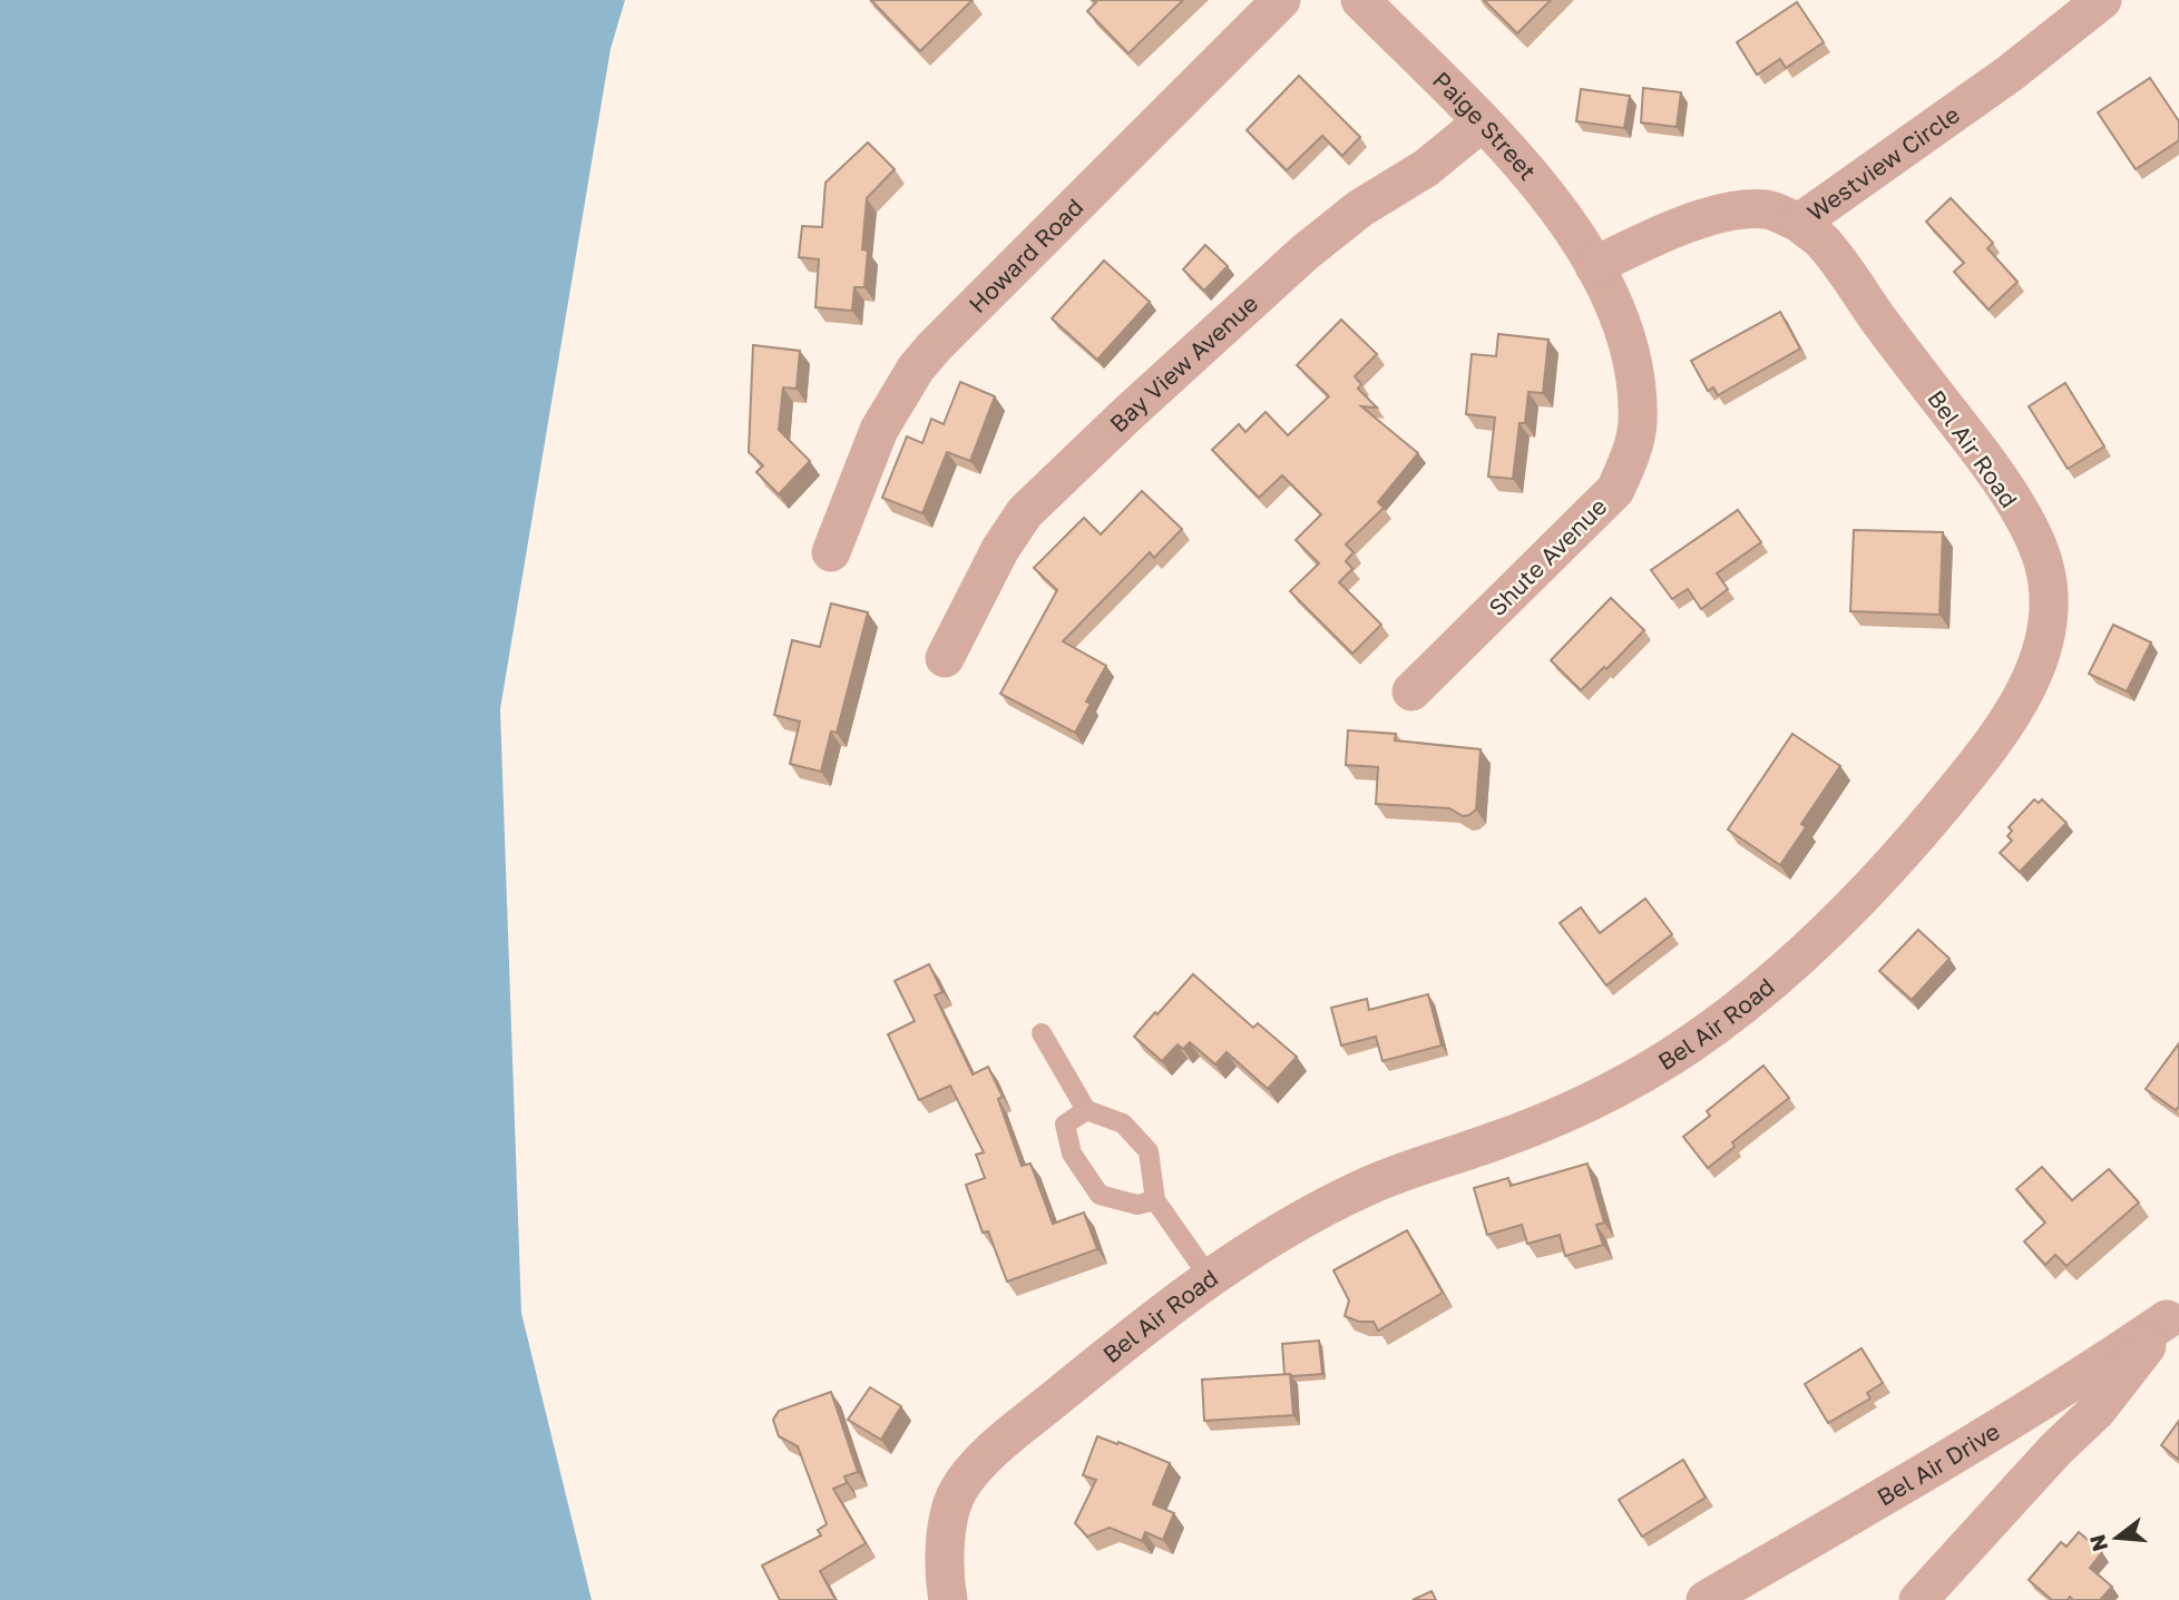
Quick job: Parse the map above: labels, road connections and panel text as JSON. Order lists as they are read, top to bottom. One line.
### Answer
{"streets":{"street":["Paige Street","Westview Circle","Howard Road","Bay View Avenue","Bel Air Road","Shute Avenue","Bel Air Drive"]},"crossings":[["Paige Street","Westview Circle"],["Paige Street","Bay View Avenue"],["Paige Street","Shute Avenue"],["Westview Circle","Bel Air Road"],["Westview Circle","Shute Avenue"]],"north":"left"}
